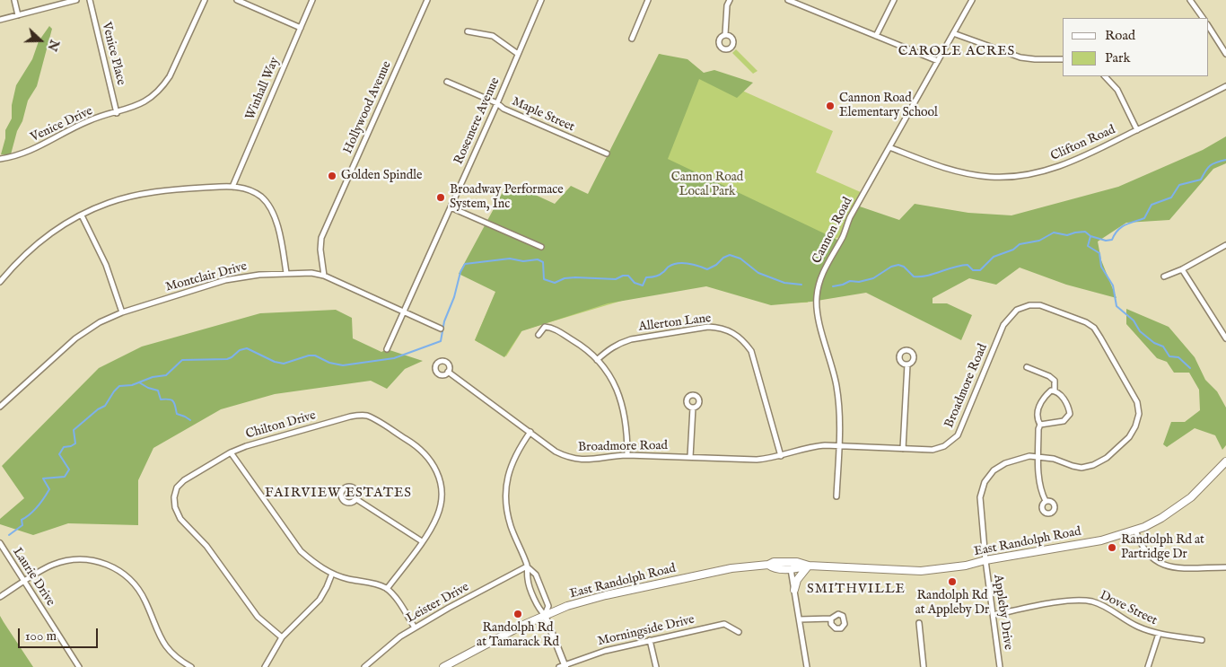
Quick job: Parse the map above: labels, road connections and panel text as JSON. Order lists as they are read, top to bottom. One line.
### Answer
{"streets":{"main road":["East Randolph Road"],"street":["Venice Place","Winhall Way","Hollywood Avenue","Maple Street","Rosemere Avenue","Venice Drive","Clifton Road","Cannon Road","Montclair Drive","Allerton Lane","Broadmore Road","Chilton Drive","Laurie Drive","Leister Drive","Dove Street","Appleby Drive","Morningside Drive"]},"crossings":[["Venice Place","Venice Drive"],["Hollywood Avenue","Montclair Drive"],["Maple Street","Rosemere Avenue"],["Rosemere Avenue","Montclair Drive"],["Clifton Road","Cannon Road"],["Cannon Road","Broadmore Road"],["Allerton Lane","Broadmore Road"],["Broadmore Road","East Randolph Road"],["Broadmore Road","Appleby Drive"],["East Randolph Road","Appleby Drive"],["Dove Street","Appleby Drive"]],"districts":["CAROLE ACRES","FAIRVIEW ESTATES","SMITHVILLE"],"parks":["Cannon Road Local Park"],"places":["Cannon Road Elementary School","Golden Spindle","Broadway Performace System, Inc","Randolph Rd at Partridge Dr","Randolph Rd at Appleby Dr","Randolph Rd at Tamarack Rd"],"legend":["Road","Park"],"scale_bar":"100 m","north":"right"}
